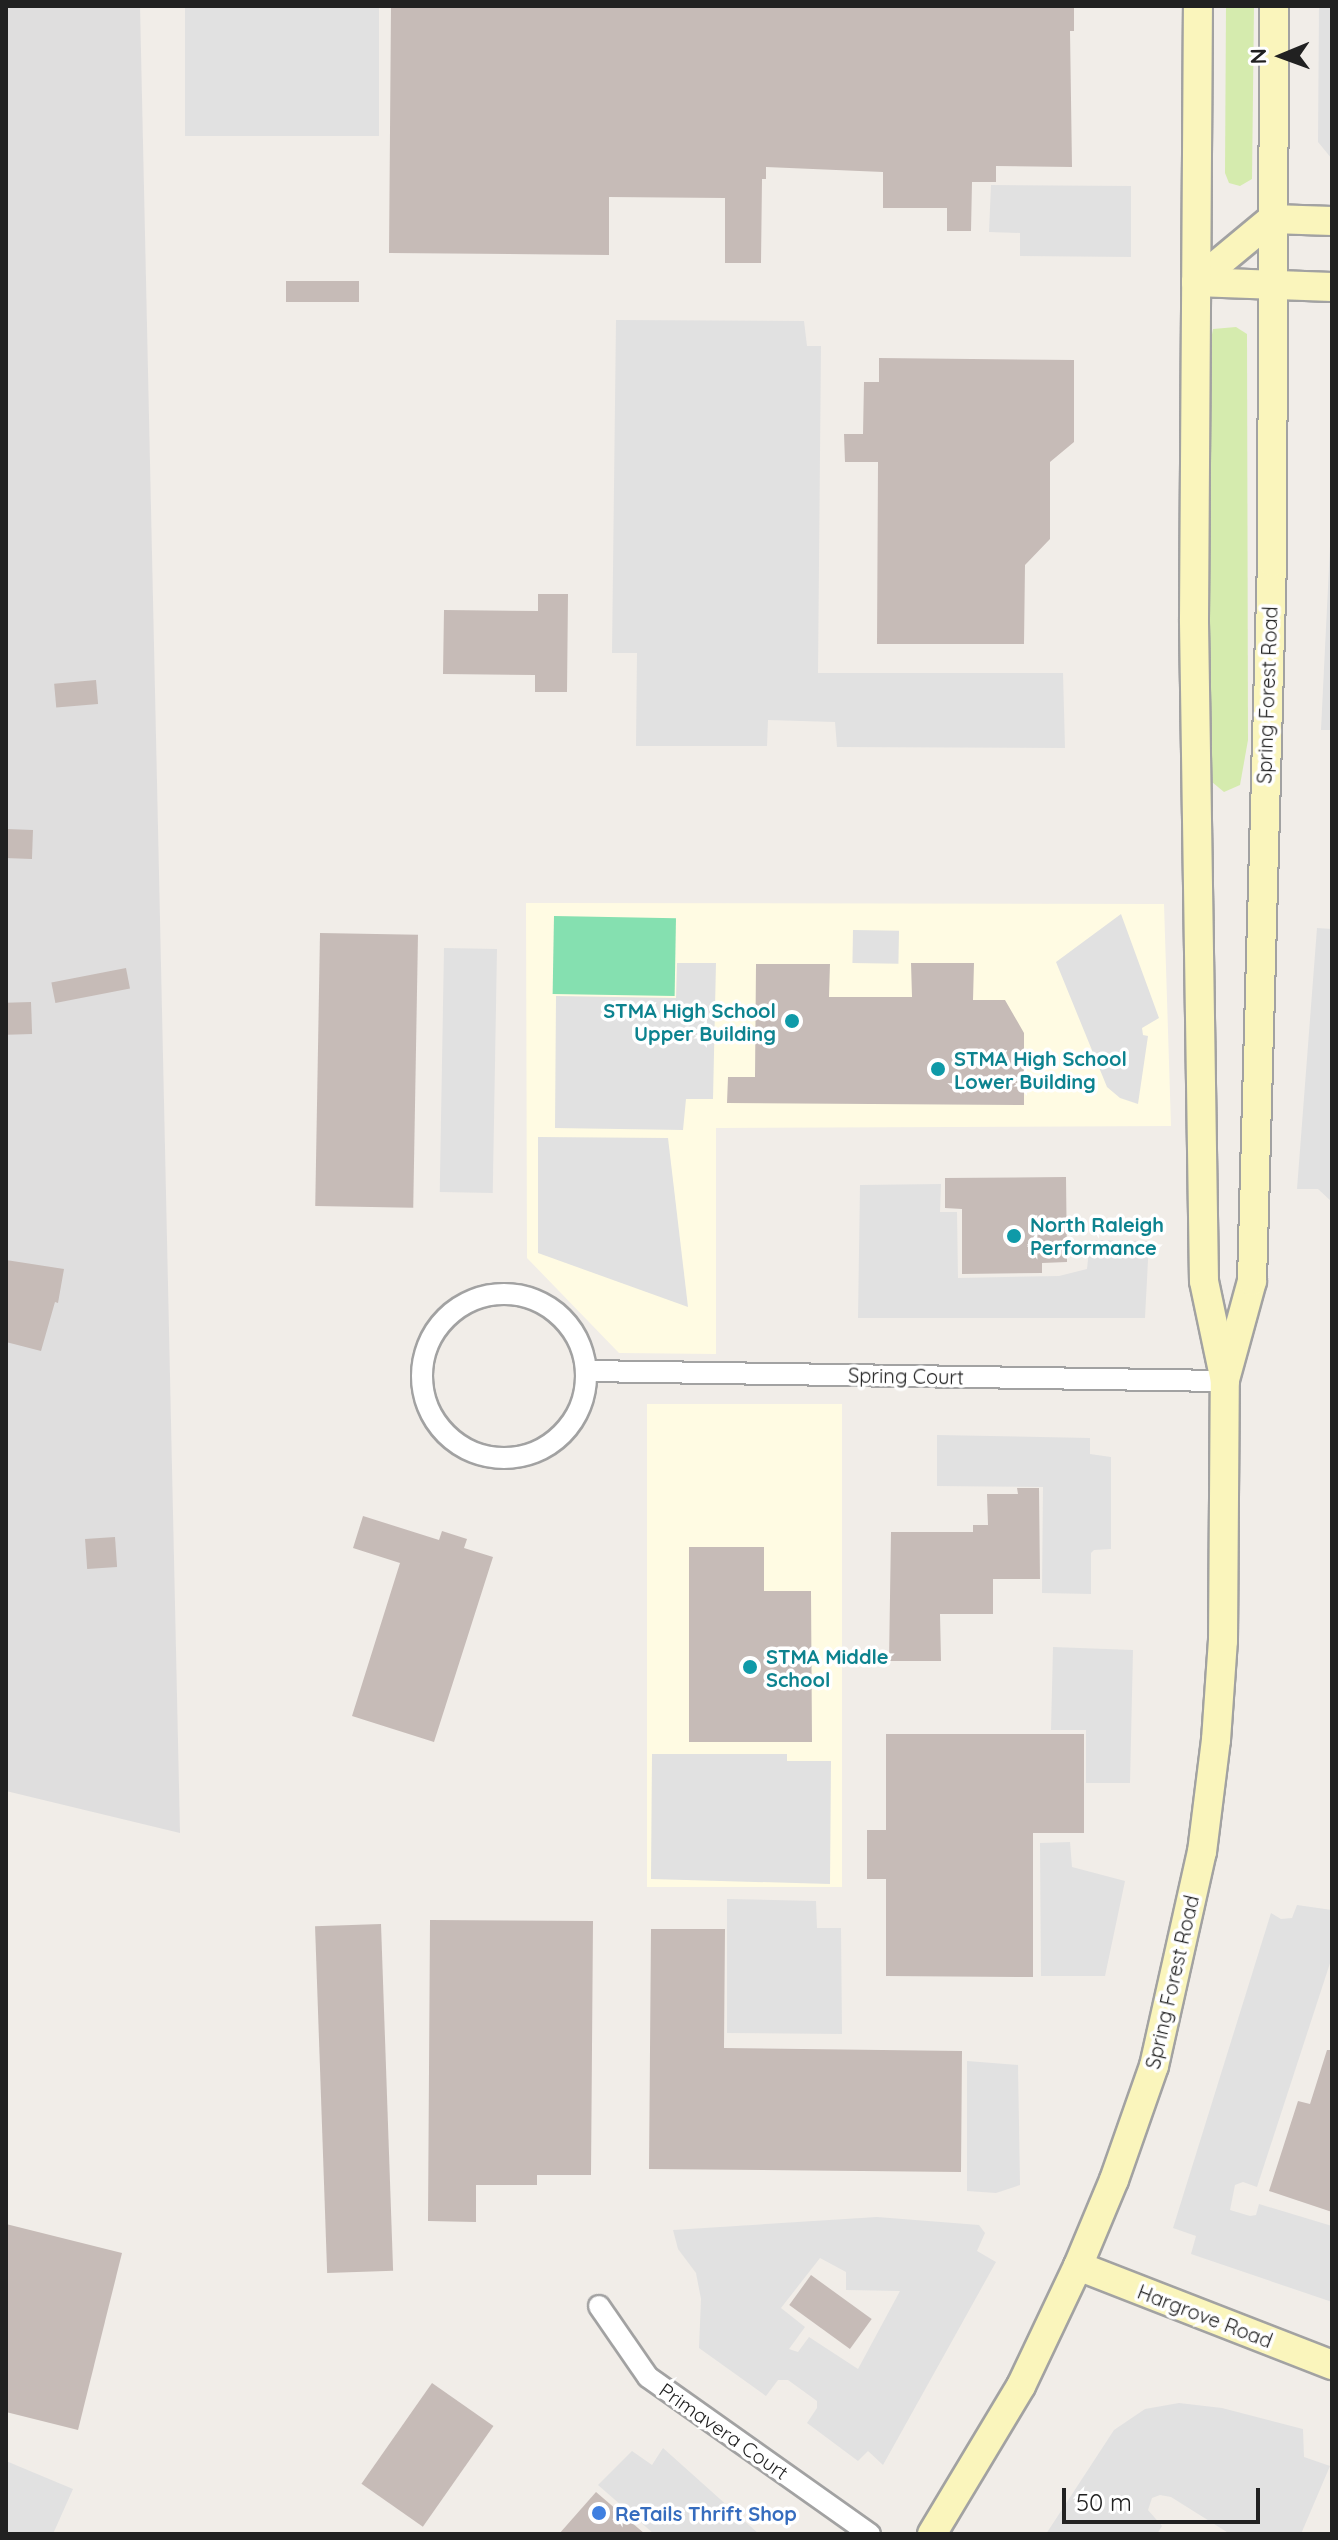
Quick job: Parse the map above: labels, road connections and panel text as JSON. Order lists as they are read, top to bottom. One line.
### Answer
{"streets":{"main road":["Spring Forest Road","Hargrove Road"],"street":["Spring Court","Primavera Court"]},"crossings":[["Spring Forest Road","Spring Court"],["Spring Forest Road","Hargrove Road"]],"places":["STMA High School Upper Building","STMA High School Lower Building","North Raleigh Performance","STMA Middle School","ReTails Thrift Shop"],"scale_bar":"50 m","north":"left"}
